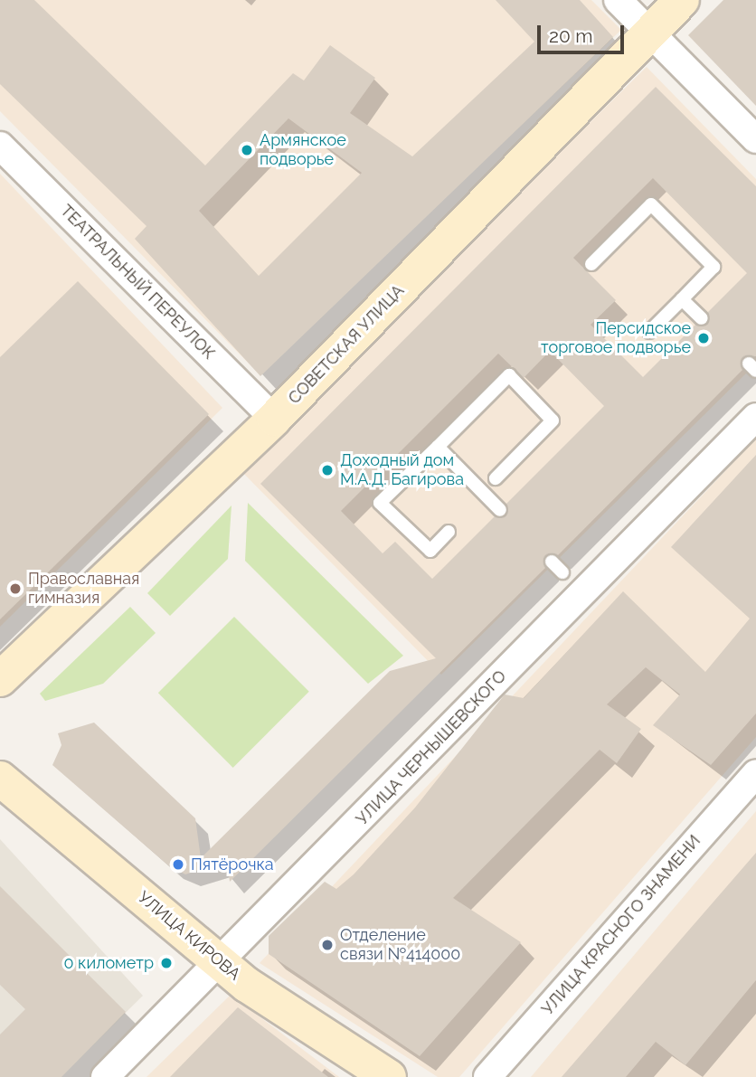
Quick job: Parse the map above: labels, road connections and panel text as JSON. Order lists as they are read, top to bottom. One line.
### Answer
{"streets":{"street":["ТЕАТРАЛЬНЫЙ ПЕРЕУЛОК","СОВЕТСКАЯ УЛИЦА","УЛИЦА ЧЕРНЫШЕВСКОГО","УЛИЦА КРАСНОГО ЗНАМЕНИ","УЛИЦА КИРОВА"]},"crossings":[["ТЕАТРАЛЬНЫЙ ПЕРЕУЛОК","СОВЕТСКАЯ УЛИЦА"],["УЛИЦА ЧЕРНЫШЕВСКОГО","УЛИЦА КИРОВА"]],"places":["Армянское подворье","Персидское торговое подворье","Доходный дом М.А.Д. Багирова","Православная гимназия","Пятёрочка","Отделение связи №414000","0 километр"],"scale_bar":"20 m"}
